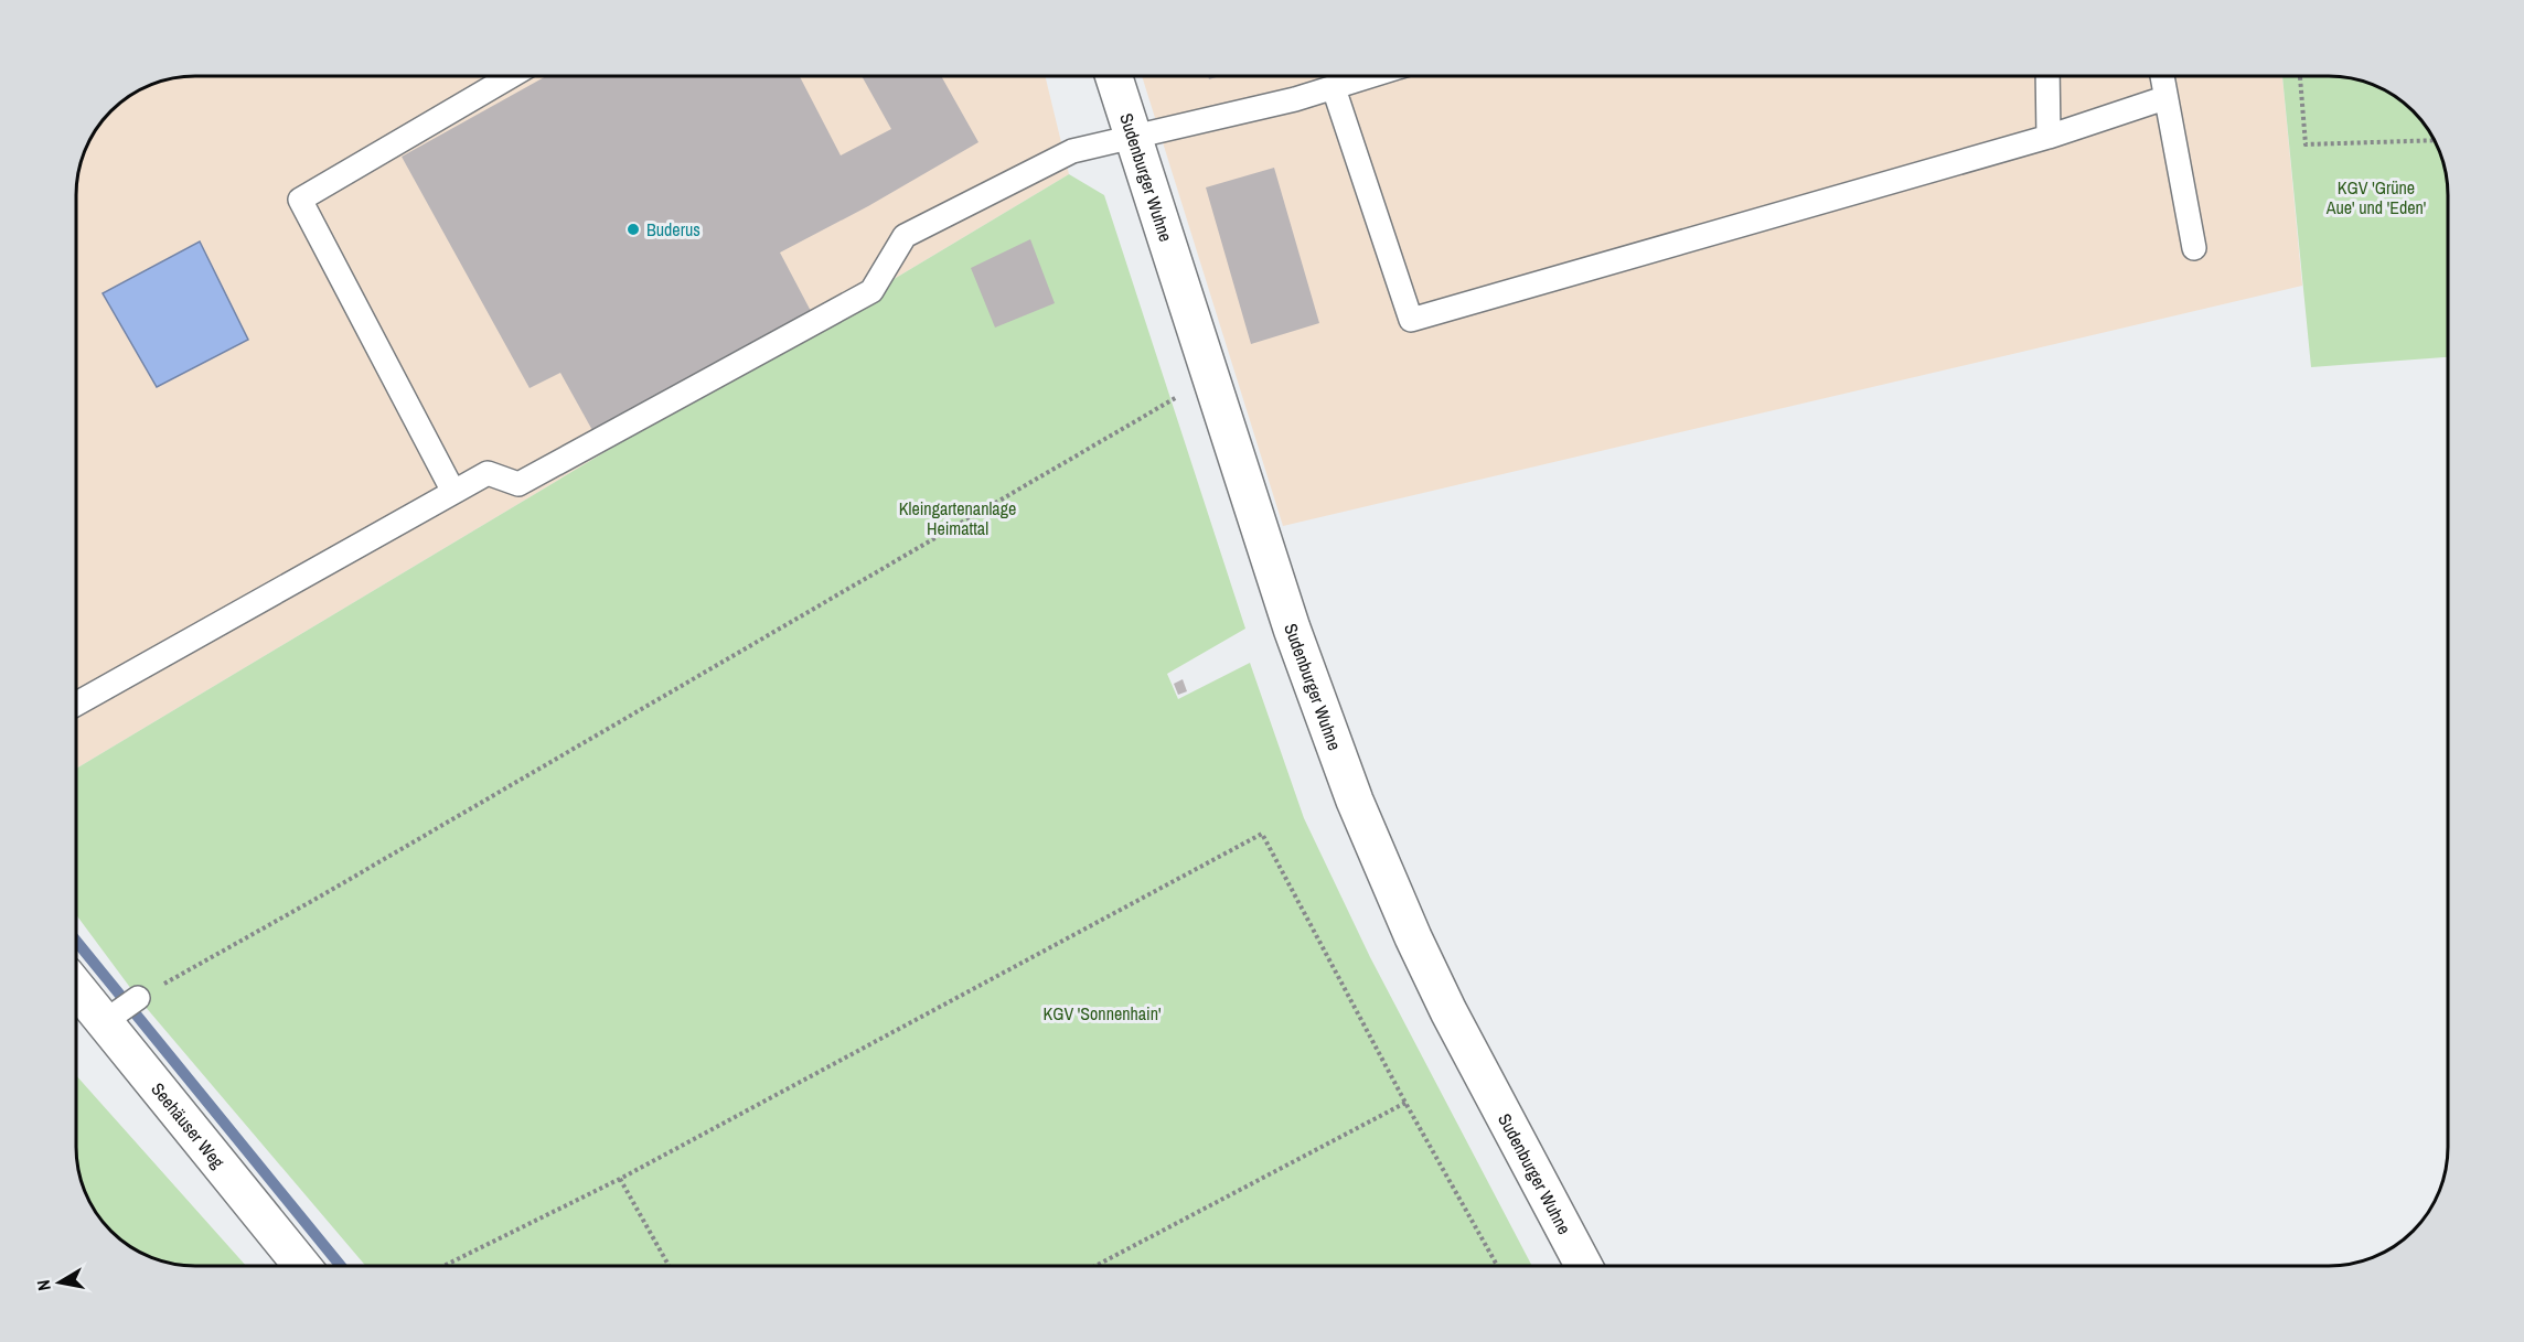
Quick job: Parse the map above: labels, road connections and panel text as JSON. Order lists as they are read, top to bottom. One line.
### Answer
{"streets":{"main road":["Sudenburger Wuhne","Seehäuser Weg"]},"parks":["KGV 'Grüne Aue' und 'Eden'","Kleingartenanlage Heimattal","KGV 'Sonnenhain'"],"places":["Buderus"],"north":"left"}
